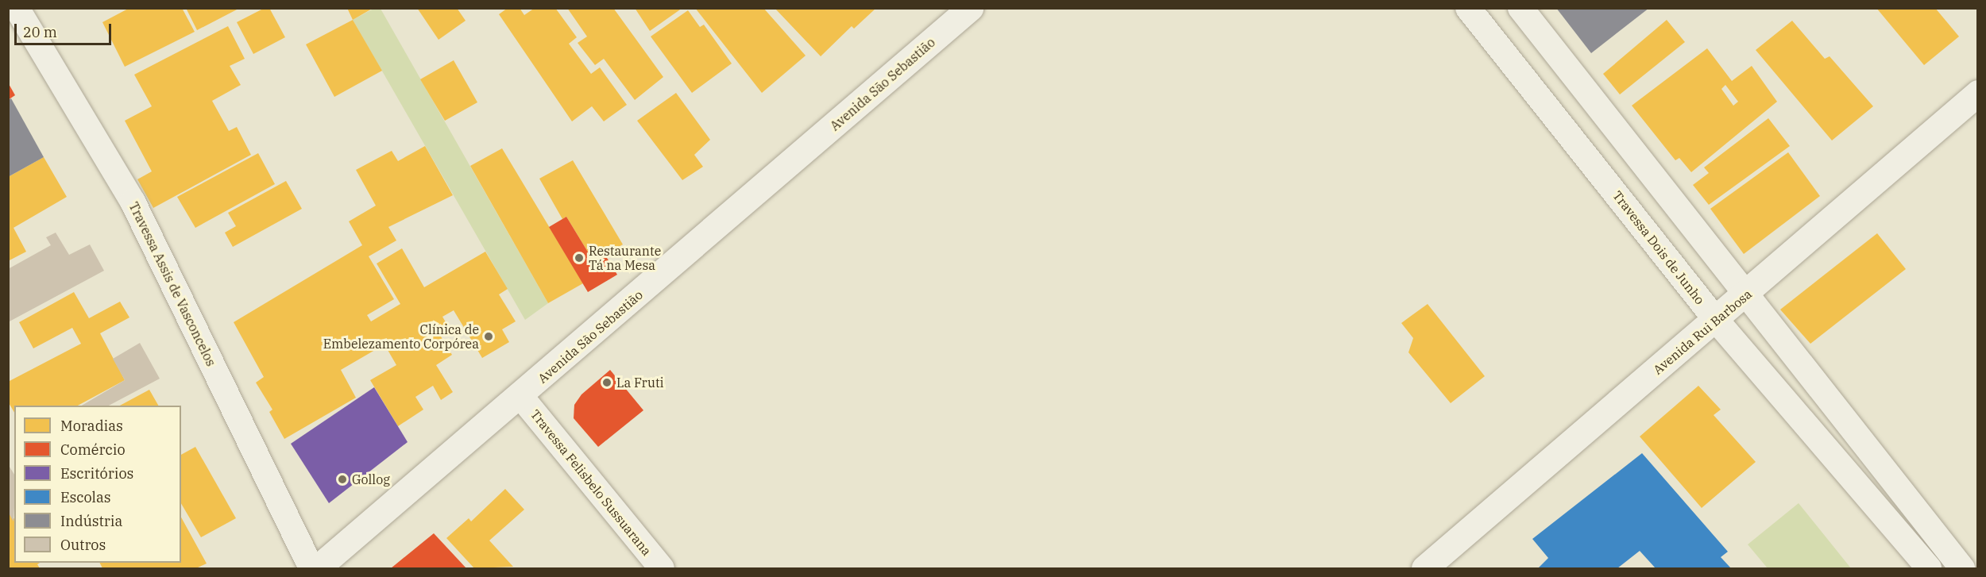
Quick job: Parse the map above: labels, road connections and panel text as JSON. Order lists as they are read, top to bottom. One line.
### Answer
{"streets":{"main road":["Avenida São Sebastião","Avenida Rui Barbosa"],"street":["Travessa Dois de Junho","Travessa Assis de Vasconcelos","Travessa Felisbelo Sussuarana"]},"crossings":[["Avenida São Sebastião","Travessa Felisbelo Sussuarana"],["Travessa Dois de Junho","Avenida Rui Barbosa"]],"places":["Restaurante Tá na Mesa","Clínica de Embelezamento Corpórea","La Fruti","Gollog"],"legend":["Moradias","Comércio","Escritórios","Escolas","Indústria","Outros"],"scale_bar":"20 m"}
